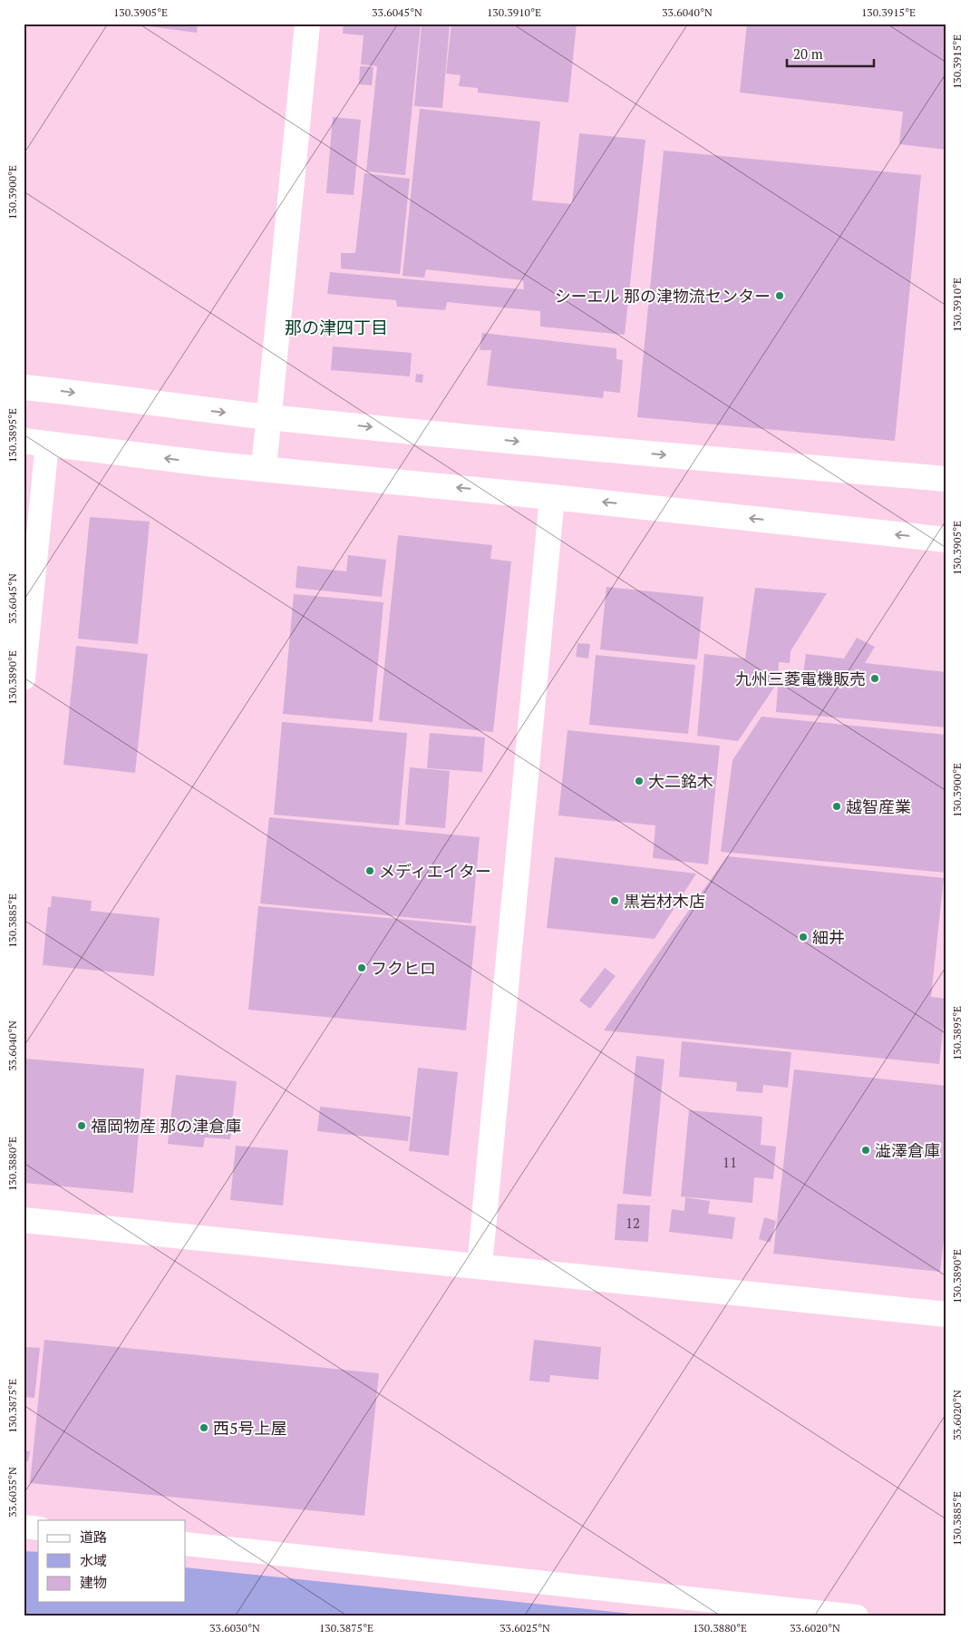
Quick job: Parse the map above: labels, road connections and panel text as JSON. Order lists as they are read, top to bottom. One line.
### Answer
{"districts":["那の津四丁目"],"places":["シーエル 那の津物流センター","九州三菱電機販売","大二銘木","越智産業","メディエイター","黒岩材木店","細井","フクヒロ","福岡物産 那の津倉庫","澁澤倉庫","西5号上屋"],"house_numbers":["11","12"],"legend":["道路","水域","建物"],"scale_bar":"20 m","coordinates":["130.3905°E","33.6045°N","130.3910°E","33.6040°N","130.3915°E","130.3900°E","130.3895°E","130.3890°E","130.3885°E","130.3880°E","130.3875°E","33.6020°N","33.6035°N","33.6030°N","33.6025°N"]}
